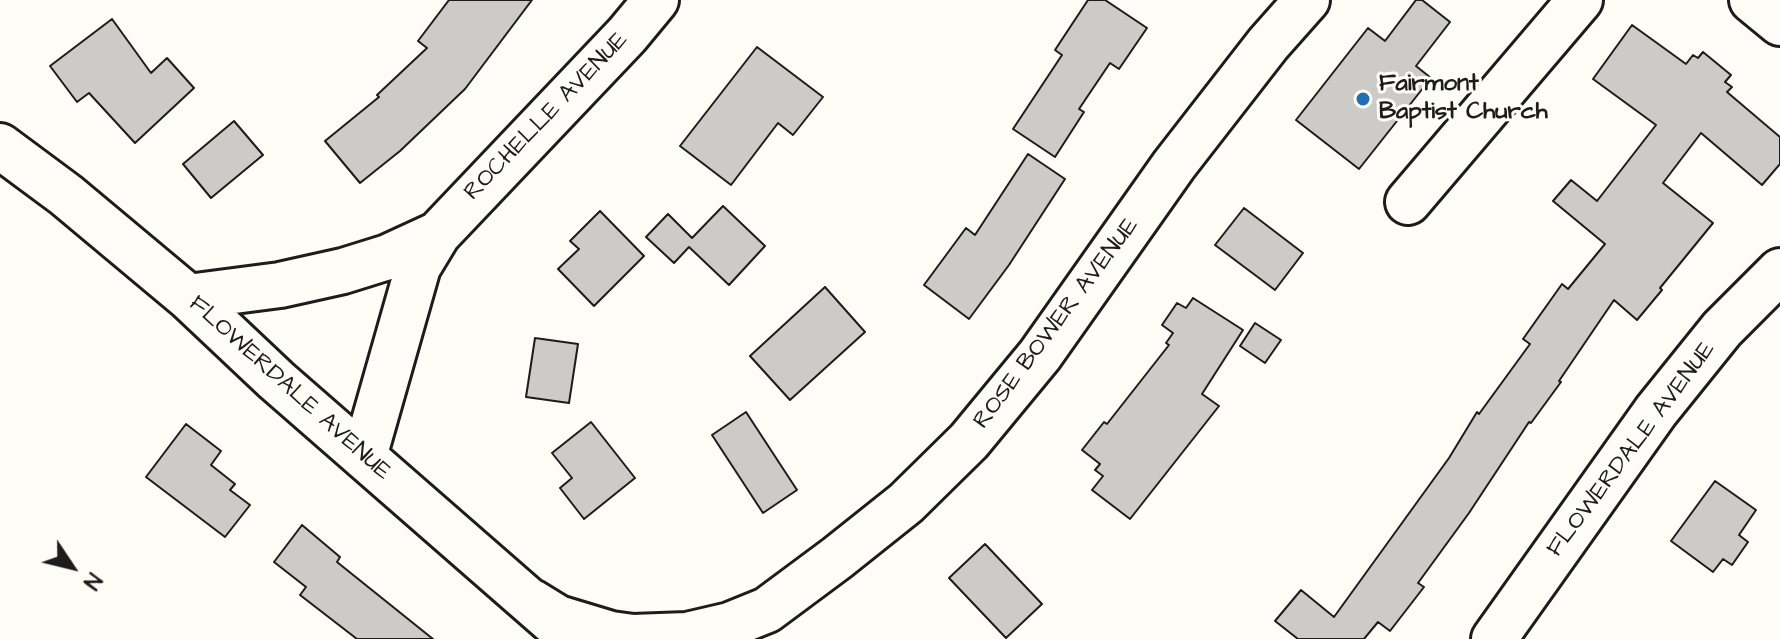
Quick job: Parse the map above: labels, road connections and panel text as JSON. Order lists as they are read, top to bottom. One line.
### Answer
{"streets":{"street":["ROCHELLE AVENUE","ROSE BOWER AVENUE","FLOWERDALE AVENUE"]},"crossings":[["ROCHELLE AVENUE","FLOWERDALE AVENUE"],["ROSE BOWER AVENUE","FLOWERDALE AVENUE"]],"places":["Fairmont Baptist Church"],"north":"bottom right"}
